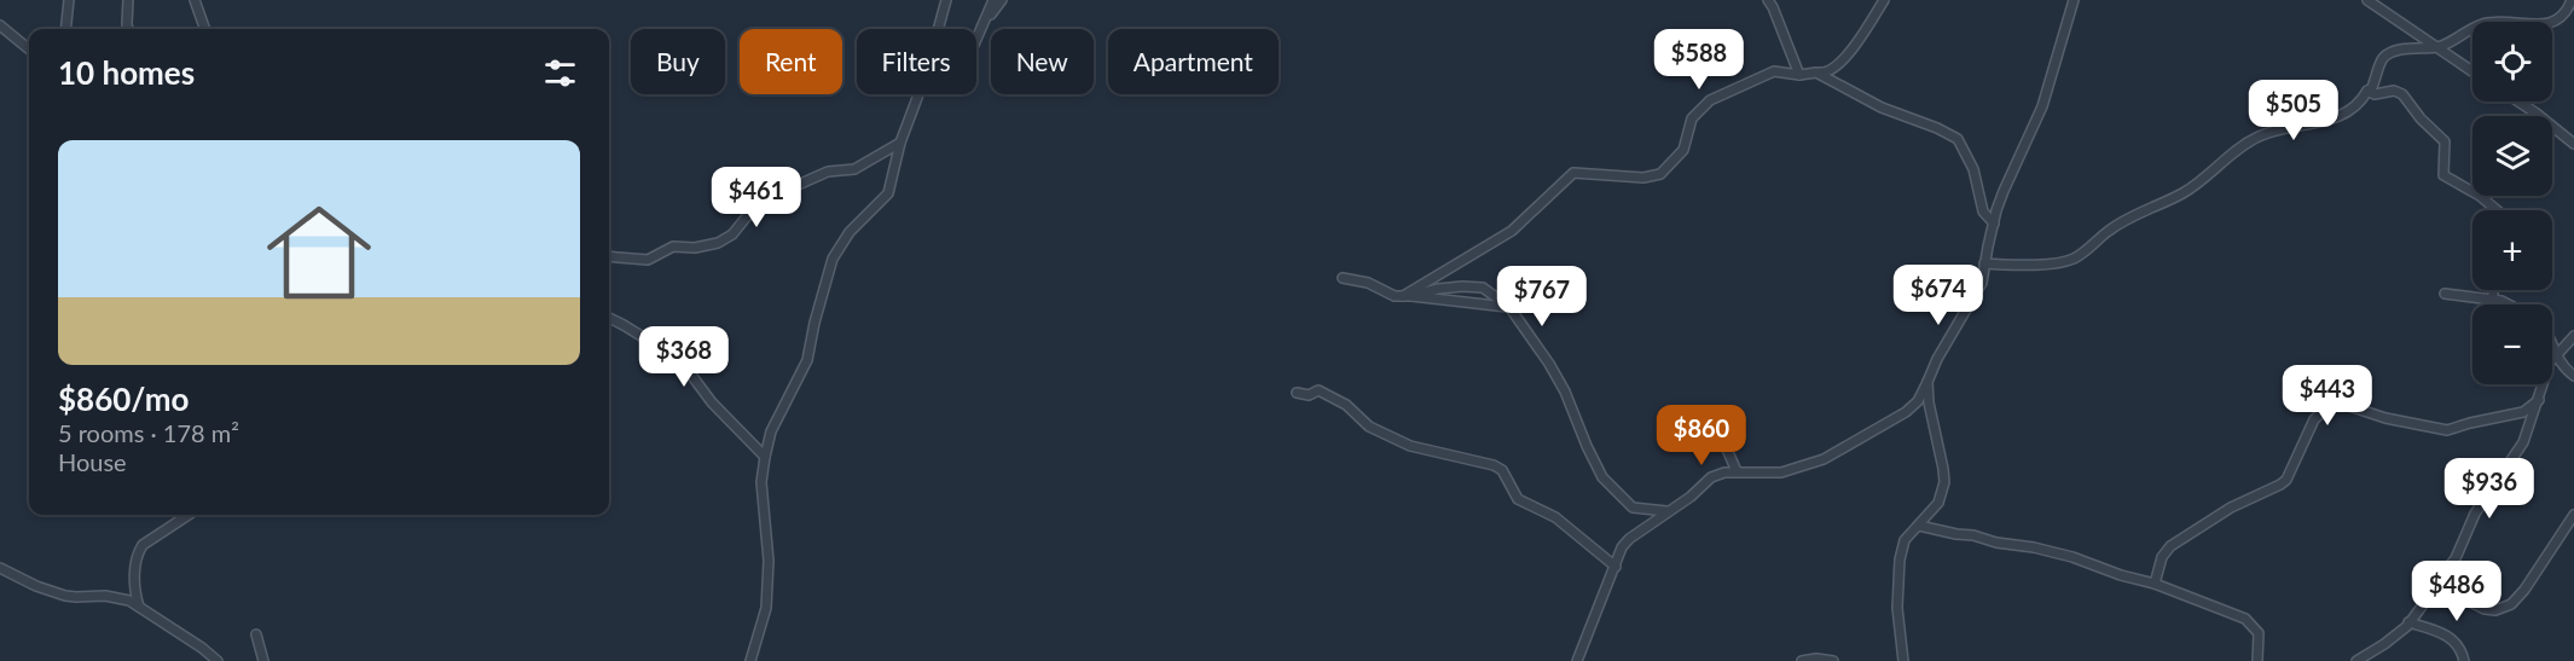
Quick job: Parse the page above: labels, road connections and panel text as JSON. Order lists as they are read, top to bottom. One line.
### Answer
{"page":{"map_buttons":["+","−"],"price":["$588","$505","$461","$674","$767","$368","$443","$860","$936","$486"],"chip":["Buy","Rent","Filters","New","Apartment"],"heading":"10 homes","list":[{"name":"$860/mo","note":"5 rooms · 178 m² · House"}]}}
